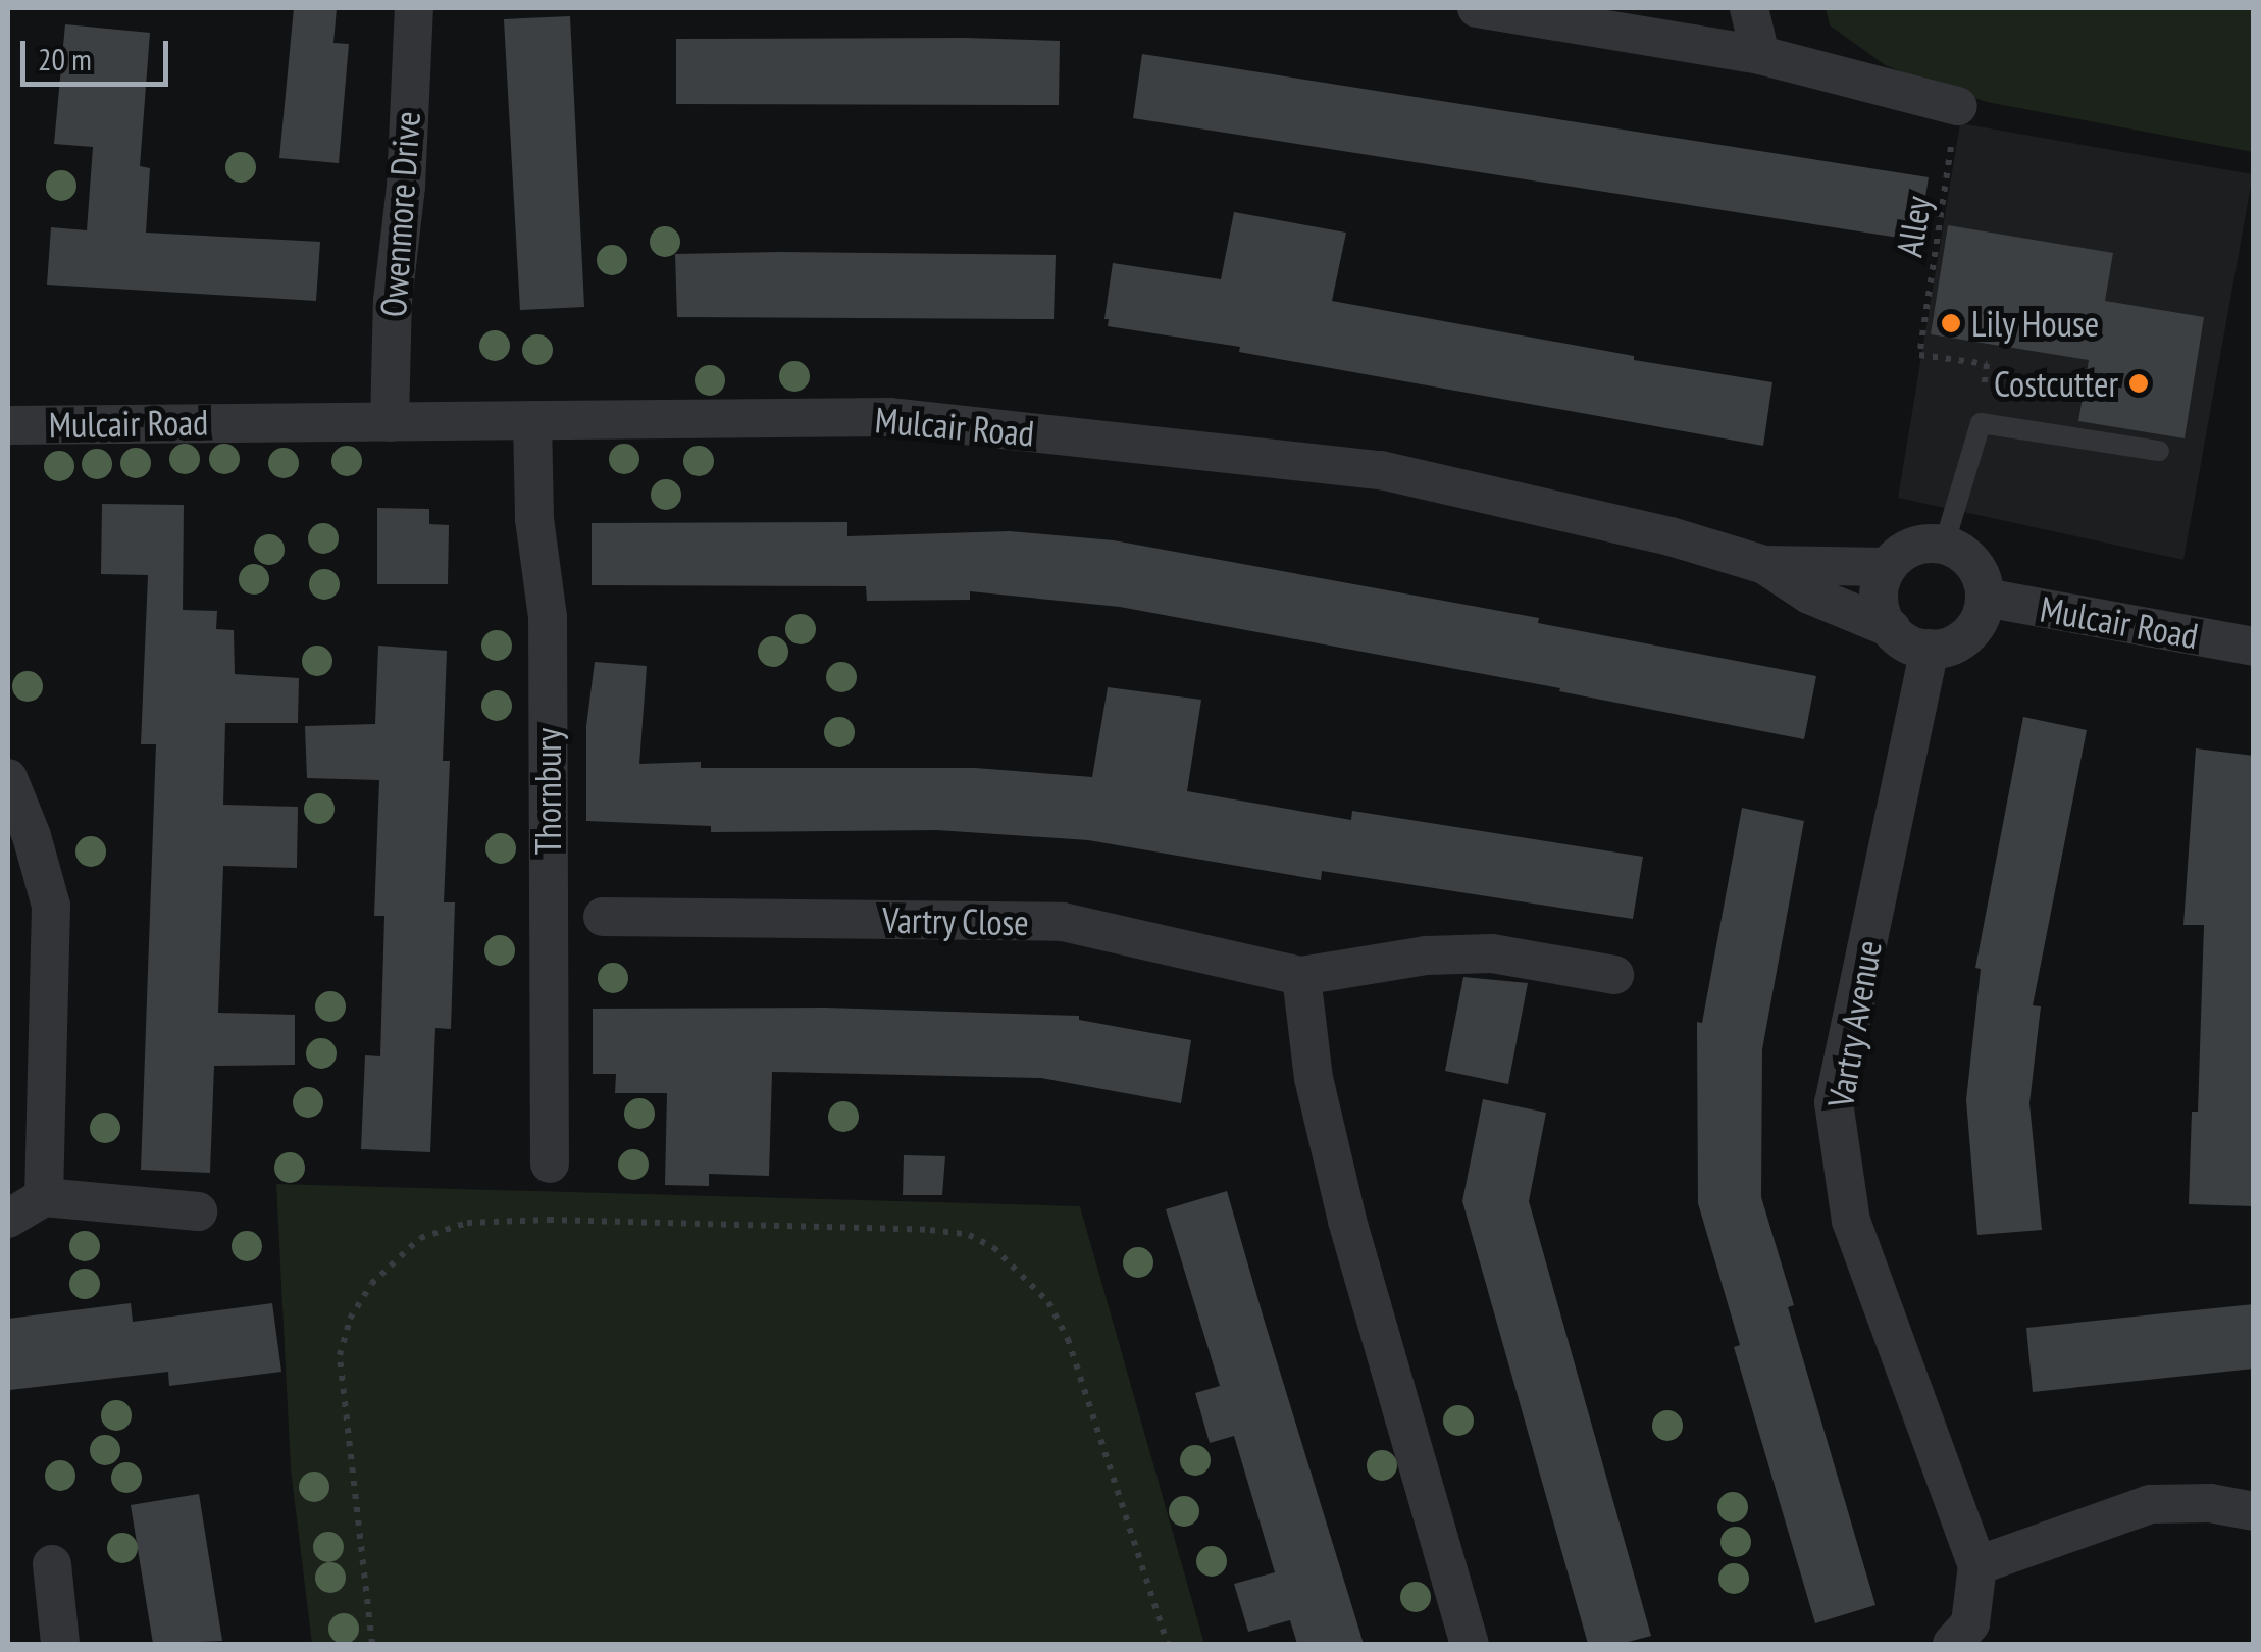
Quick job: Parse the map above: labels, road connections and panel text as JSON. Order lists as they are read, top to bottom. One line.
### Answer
{"streets":{"street":["Owenmore Drive","Mulcair Road","Thornbury","Vartry Close","Vartry Avenue"],"path":["Alley"]},"crossings":[["Owenmore Drive","Mulcair Road"],["Mulcair Road","Thornbury"],["Mulcair Road","Vartry Avenue"]],"places":["Lily House","Costcutter"],"scale_bar":"20 m"}
